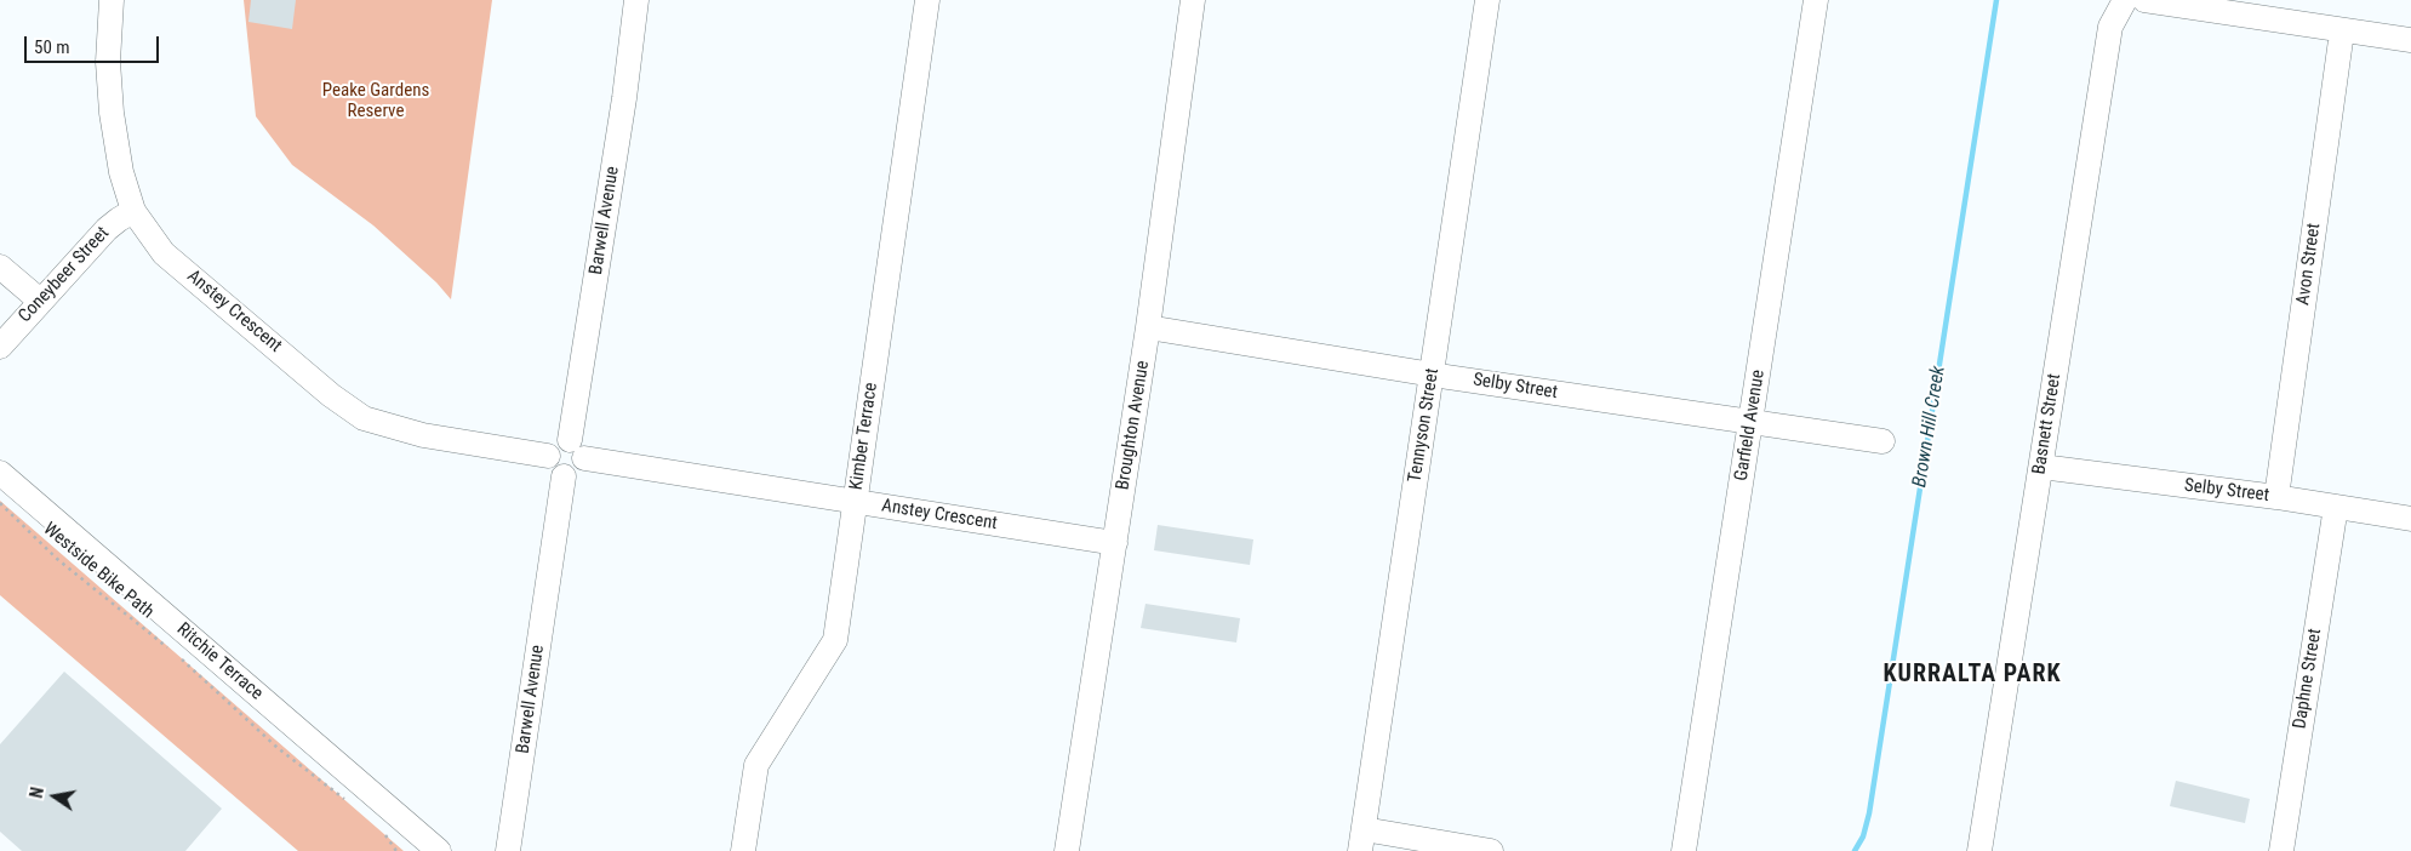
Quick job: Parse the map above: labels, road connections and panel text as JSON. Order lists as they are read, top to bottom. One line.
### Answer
{"streets":{"street":["Barwell Avenue","Avon Street","Coneybeer Street","Anstey Crescent","Selby Street","Basnett Street","Broughton Avenue","Tennyson Street","Garfield Avenue","Kimber Terrace","Ritchie Terrace","Daphne Street"],"path":["Westside Bike Path"]},"crossings":[["Barwell Avenue","Anstey Crescent"],["Avon Street","Selby Street"],["Coneybeer Street","Anstey Crescent"],["Anstey Crescent","Broughton Avenue"],["Anstey Crescent","Kimber Terrace"],["Selby Street","Basnett Street"],["Selby Street","Broughton Avenue"],["Selby Street","Tennyson Street"],["Selby Street","Garfield Avenue"],["Selby Street","Daphne Street"]],"districts":["KURRALTA PARK"],"water":["Brown Hill Creek"],"parks":["Peake Gardens Reserve"],"scale_bar":"50 m","north":"left"}
